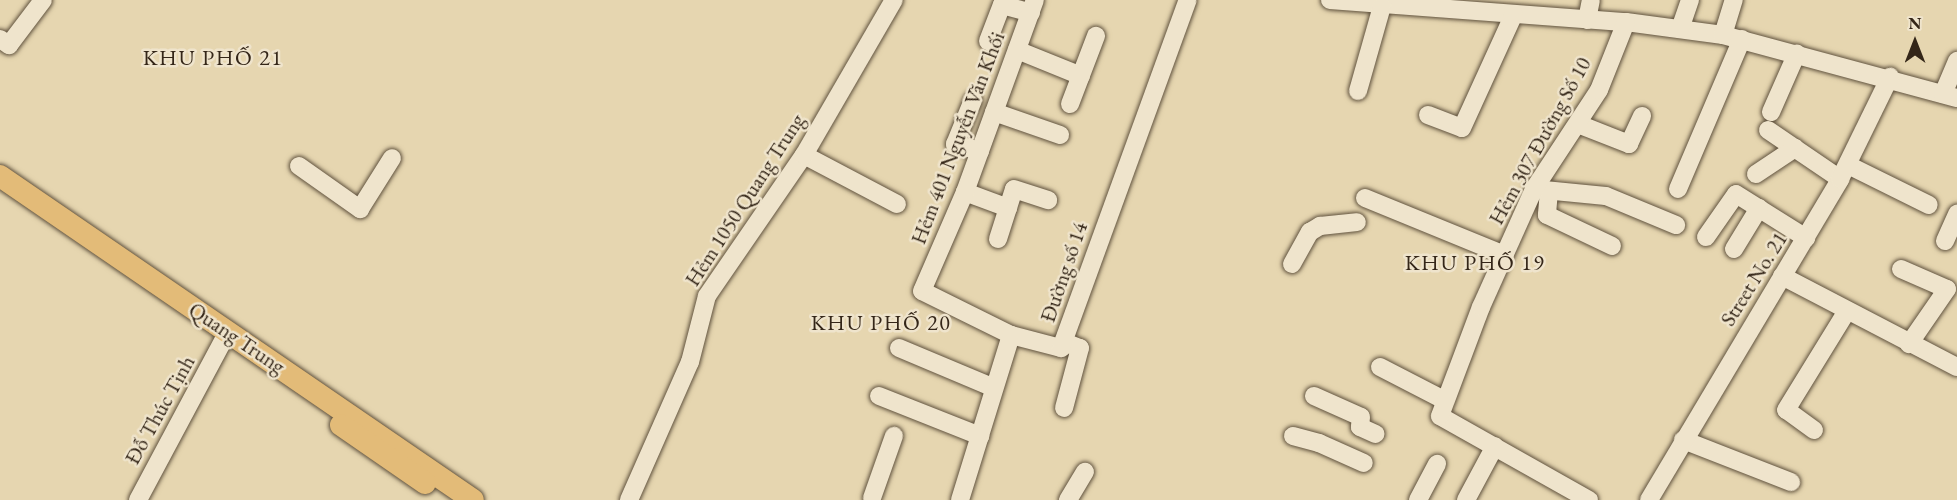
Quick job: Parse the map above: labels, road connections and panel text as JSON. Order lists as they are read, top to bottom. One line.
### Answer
{"streets":{"main road":["Quang Trung"],"street":["Hẻm 401 Nguyễn Văn Khối","Hẻm 307 Đường Số 10","Hẻm 1050 Quang Trung","Đường số 14","Street No. 21","Đỗ Thúc Tịnh"]},"crossings":[["Hẻm 401 Nguyễn Văn Khối","Đường số 14"],["Quang Trung","Đỗ Thúc Tịnh"]],"districts":["KHU PHỐ 21","KHU PHỐ 19","KHU PHỐ 20"],"north":"top"}
